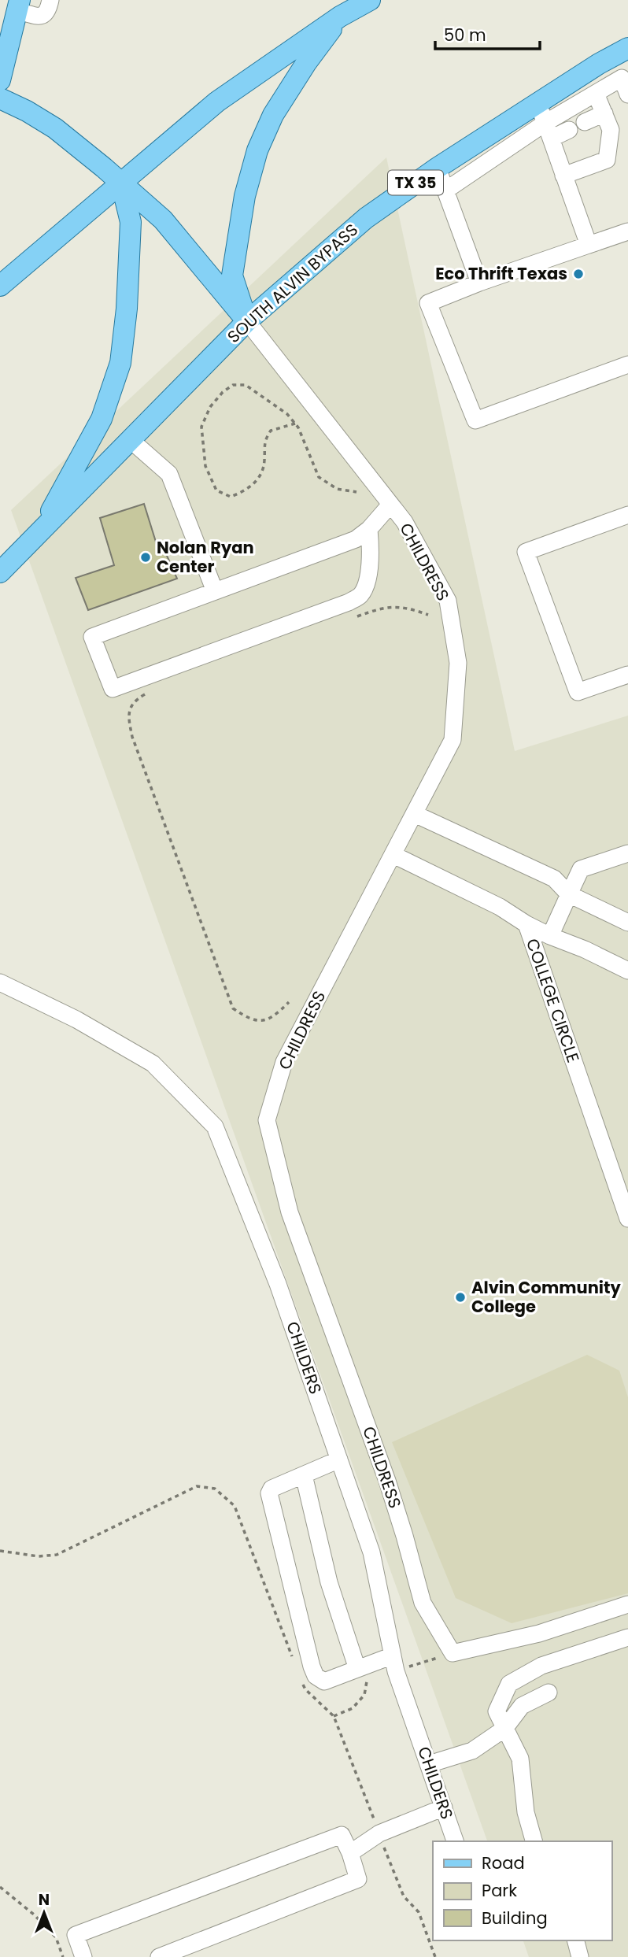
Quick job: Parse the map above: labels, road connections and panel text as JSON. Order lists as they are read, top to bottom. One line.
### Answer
{"streets":{"main road":["TX 35","SOUTH ALVIN BYPASS"],"street":["CHILDRESS","COLLEGE CIRCLE","CHILDERS"]},"crossings":[["SOUTH ALVIN BYPASS","CHILDRESS"],["CHILDRESS","COLLEGE CIRCLE"]],"places":["Eco Thrift Texas","Nolan Ryan Center","Alvin Community College"],"legend":["Road","Park","Building"],"scale_bar":"50 m","north":"top"}
